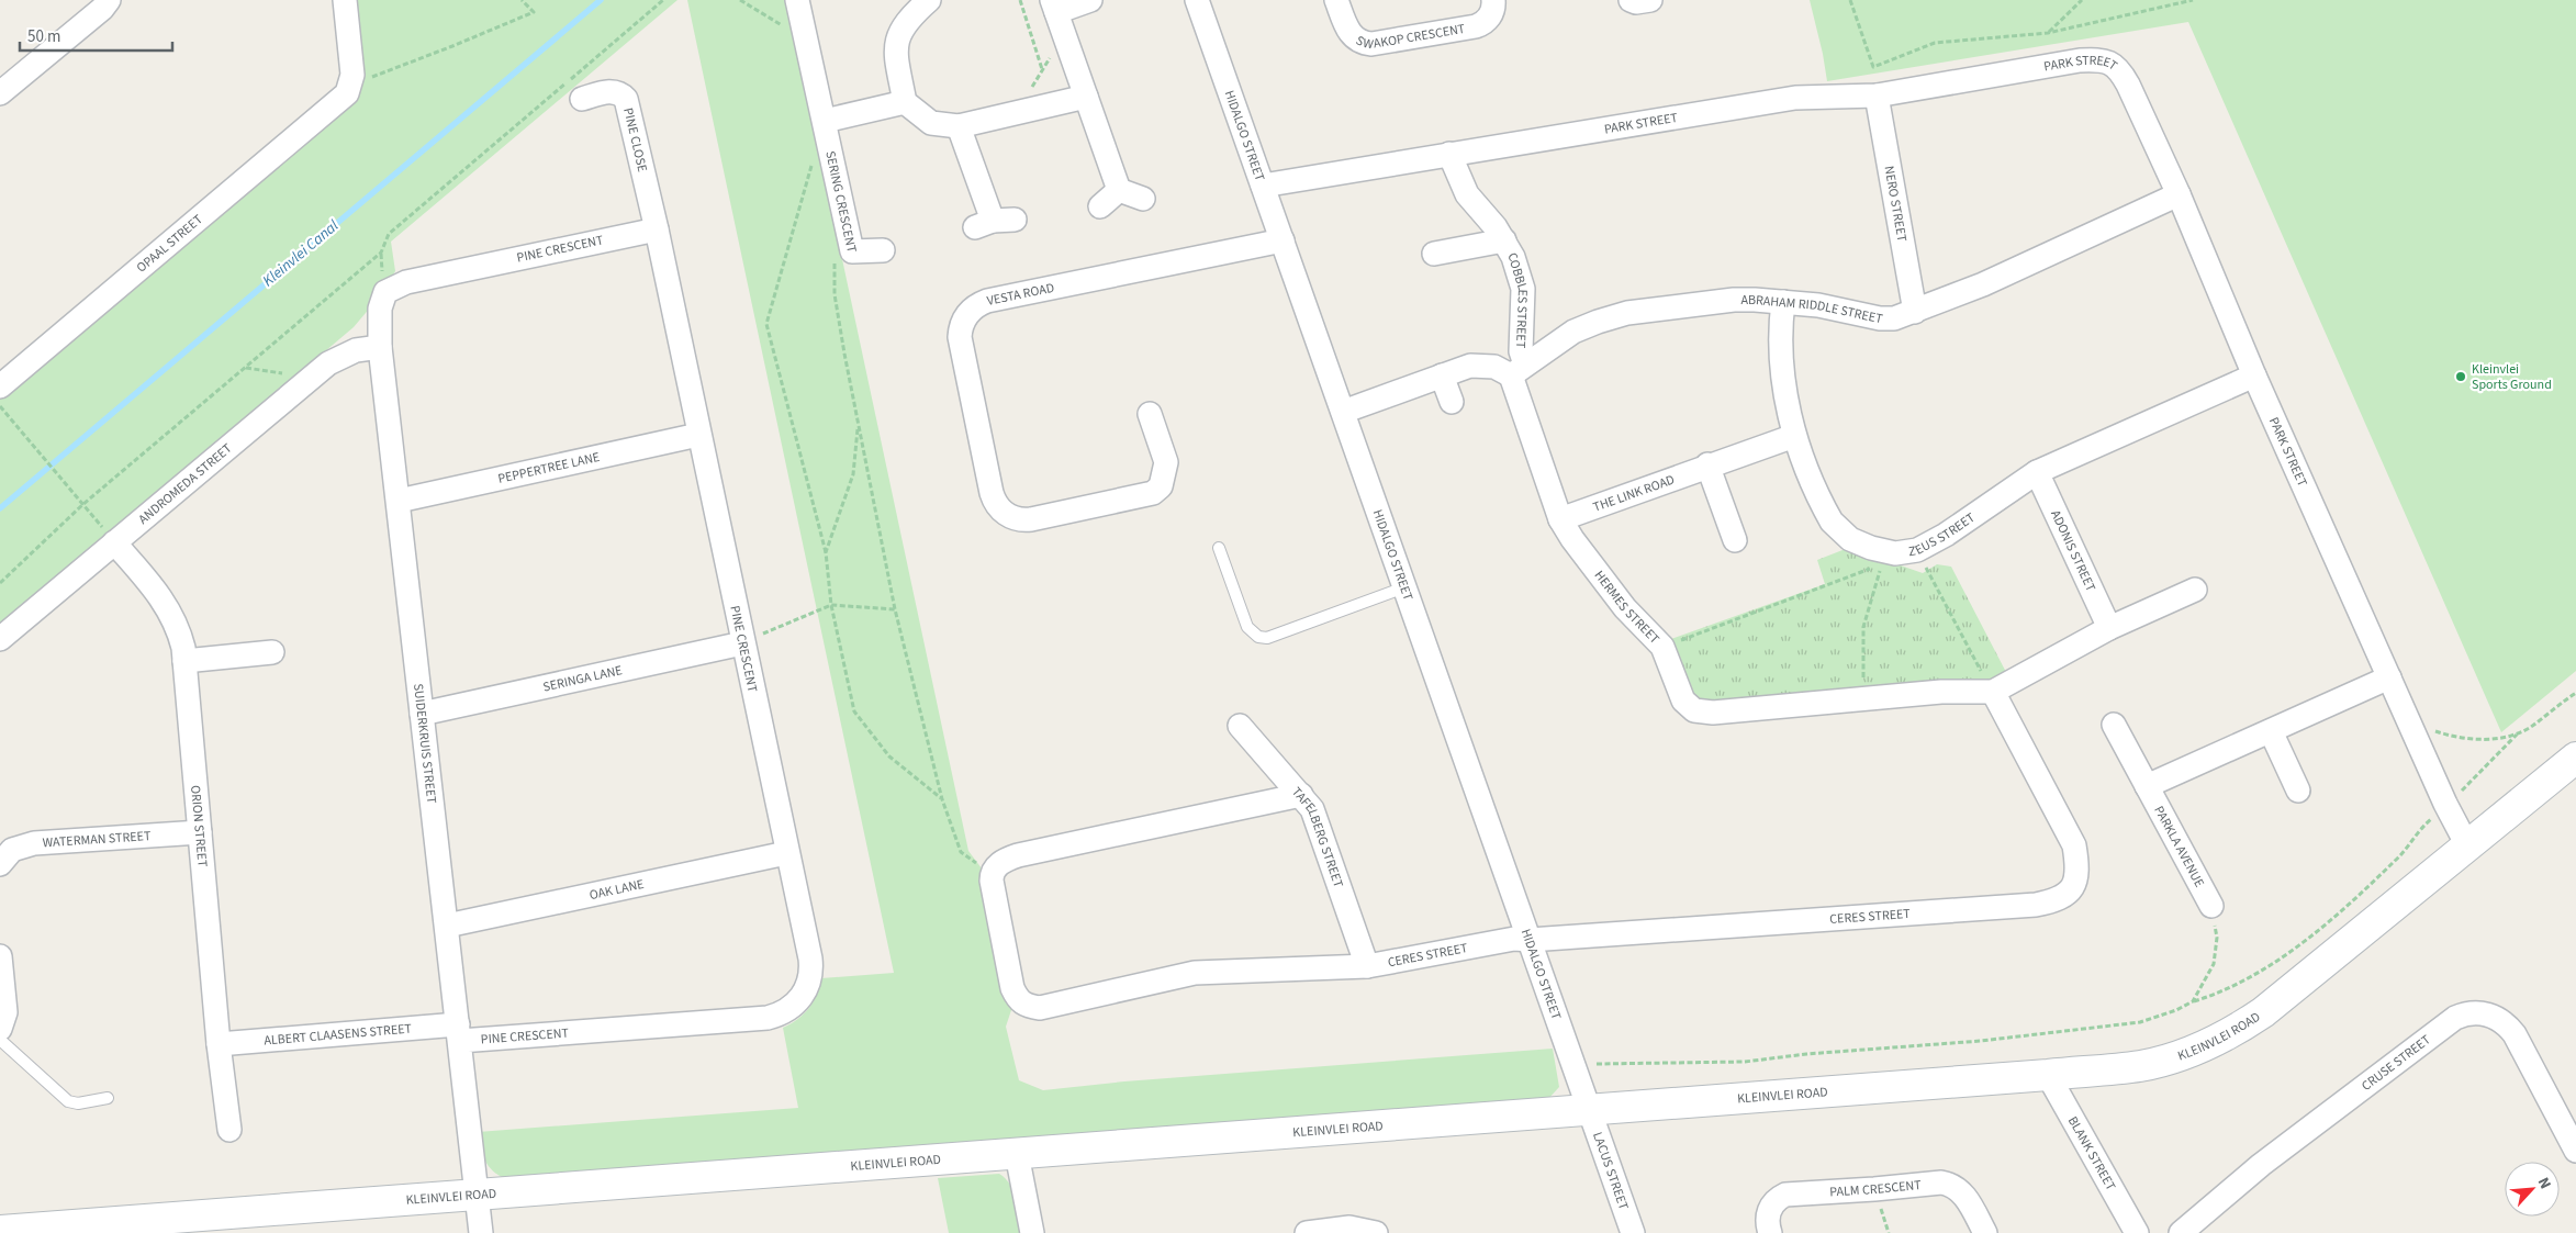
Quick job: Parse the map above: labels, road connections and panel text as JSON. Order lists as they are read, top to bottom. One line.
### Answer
{"streets":{"street":["SWAKOP CRESCENT","PARK STREET","HIDALGO STREET","PINE CLOSE","SERING CRESCENT","NERO STREET","OPAAL STREET","PINE CRESCENT","VESTA ROAD","COBBLES STREET","ABRAHAM RIDDLE STREET","PEPPERTREE LANE","ANDROMEDA STREET","THE LINK ROAD","ZEUS STREET","ADONIS STREET","HERMES STREET","SERINGA LANE","SUIDERKRUIS STREET","ORION STREET","TAFELBERG STREET","WATERMAN STREET","PARKLA AVENUE","OAK LANE","CERES STREET","ALBERT CLAASENS STREET","KLEINVLEI ROAD","CRUSE STREET","BLANK STREET","LACUS STREET","PALM CRESCENT"]},"crossings":[["PARK STREET","HIDALGO STREET"],["PARK STREET","NERO STREET"],["PARK STREET","COBBLES STREET"],["PARK STREET","ABRAHAM RIDDLE STREET"],["PARK STREET","ZEUS STREET"],["PARK STREET","KLEINVLEI ROAD"],["HIDALGO STREET","VESTA ROAD"],["HIDALGO STREET","CERES STREET"],["HIDALGO STREET","KLEINVLEI ROAD"],["HIDALGO STREET","LACUS STREET"],["PINE CLOSE","PINE CRESCENT"],["NERO STREET","ABRAHAM RIDDLE STREET"],["PINE CRESCENT","PEPPERTREE LANE"],["PINE CRESCENT","SERINGA LANE"],["PINE CRESCENT","SUIDERKRUIS STREET"],["PINE CRESCENT","OAK LANE"],["PINE CRESCENT","ALBERT CLAASENS STREET"],["COBBLES STREET","ABRAHAM RIDDLE STREET"],["COBBLES STREET","HERMES STREET"],["ABRAHAM RIDDLE STREET","ZEUS STREET"],["ABRAHAM RIDDLE STREET","HERMES STREET"],["PEPPERTREE LANE","SUIDERKRUIS STREET"],["ANDROMEDA STREET","SUIDERKRUIS STREET"],["ANDROMEDA STREET","ORION STREET"],["THE LINK ROAD","ZEUS STREET"],["THE LINK ROAD","HERMES STREET"],["ZEUS STREET","ADONIS STREET"],["HERMES STREET","CERES STREET"],["SERINGA LANE","SUIDERKRUIS STREET"],["SUIDERKRUIS STREET","OAK LANE"],["SUIDERKRUIS STREET","ALBERT CLAASENS STREET"],["SUIDERKRUIS STREET","KLEINVLEI ROAD"],["ORION STREET","WATERMAN STREET"],["ORION STREET","ALBERT CLAASENS STREET"],["TAFELBERG STREET","CERES STREET"],["KLEINVLEI ROAD","BLANK STREET"],["KLEINVLEI ROAD","LACUS STREET"]],"water":["Kleinvlei Canal"],"places":["Kleinvlei Sports Ground"],"scale_bar":"50 m","north":"top right"}
